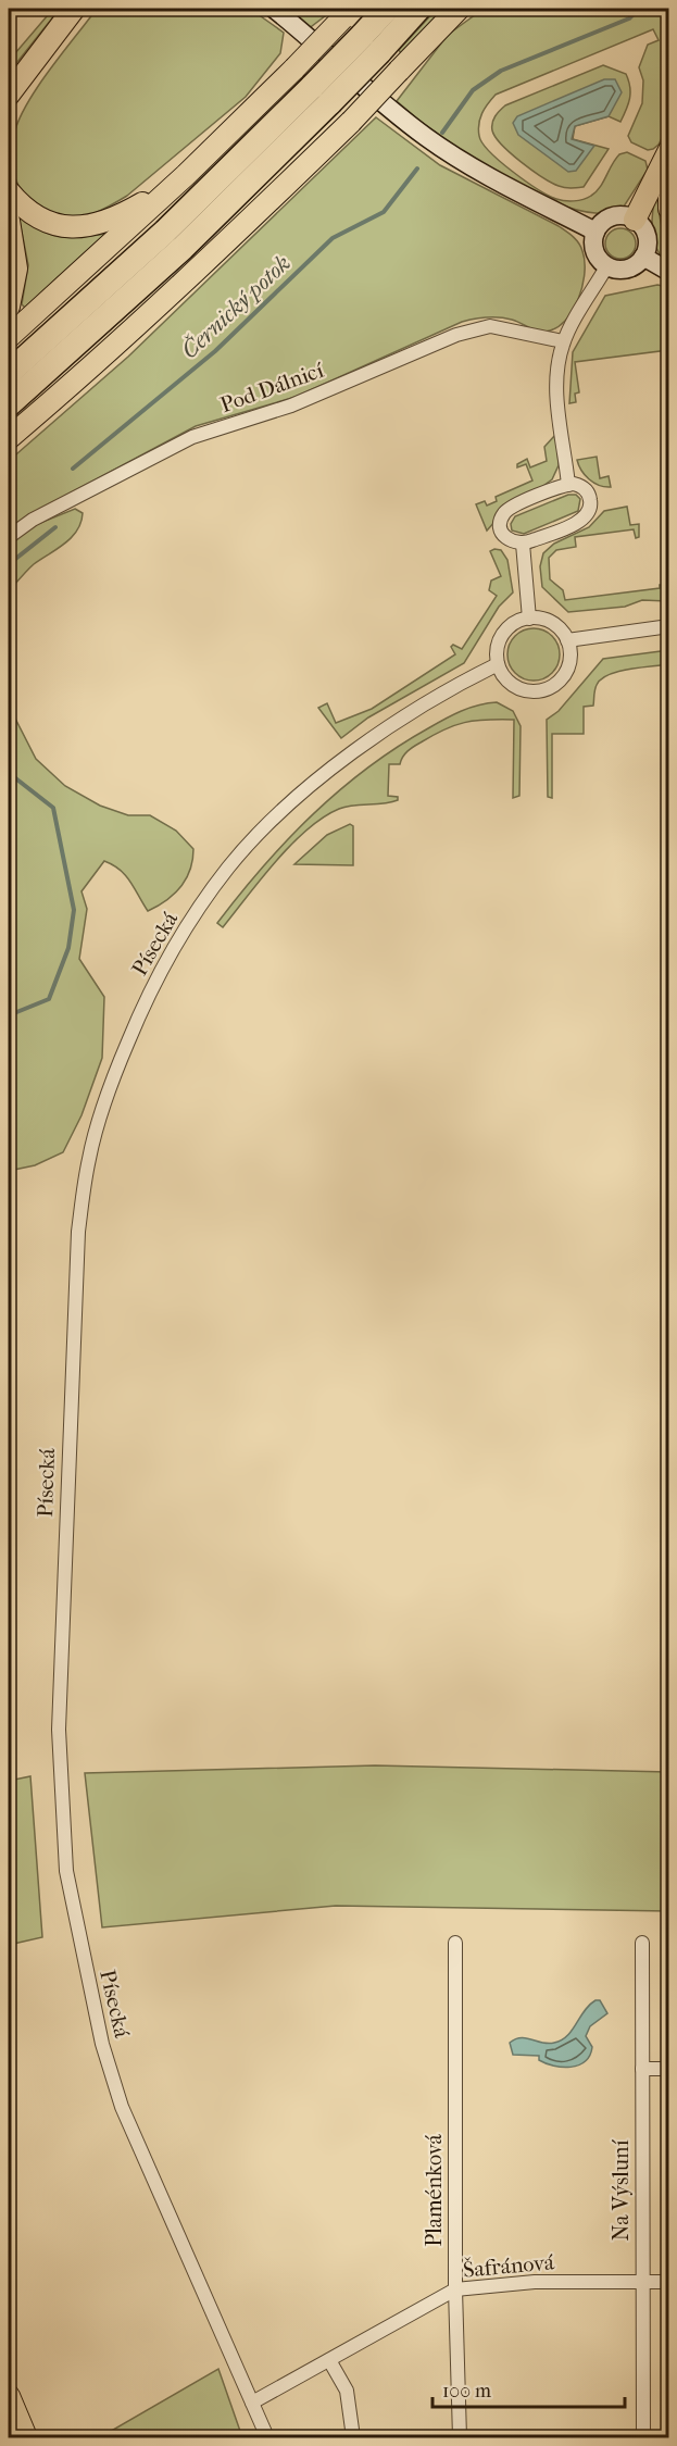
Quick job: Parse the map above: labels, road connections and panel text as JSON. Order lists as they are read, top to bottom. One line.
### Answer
{"streets":{"street":["Pod Dálnicí","Písecká","Plaménková","Na Výsluní","Šafránová"]},"crossings":[["Písecká","Šafránová"],["Plaménková","Šafránová"],["Na Výsluní","Šafránová"]],"water":["Černický potok"],"scale_bar":"100 m"}
